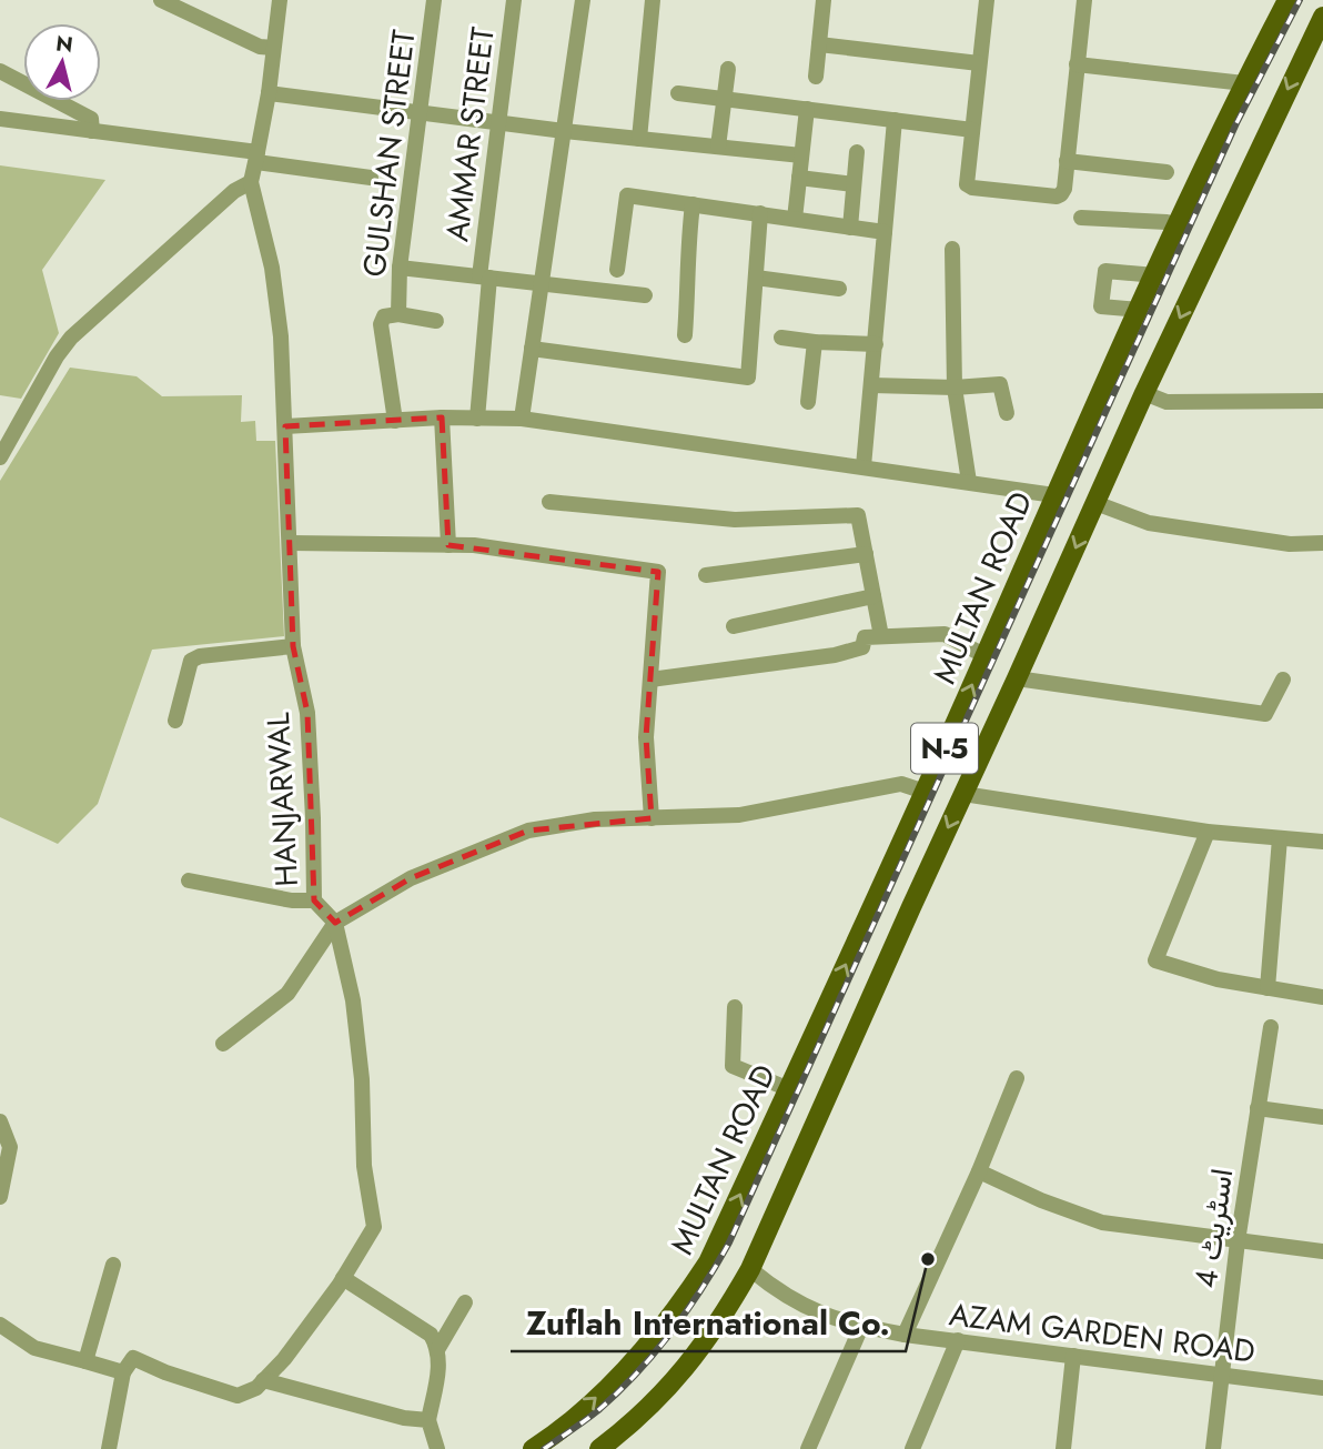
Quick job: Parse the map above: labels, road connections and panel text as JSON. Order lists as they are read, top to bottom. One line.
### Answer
{"streets":{"main road":["MULTAN ROAD","N-5"],"street":["AMMAR STREET","GULSHAN STREET","HANJARWAL","اسٹریٹ 4","AZAM GARDEN ROAD"]},"crossings":[["N-5","AZAM GARDEN ROAD"],["اسٹریٹ 4","AZAM GARDEN ROAD"]],"places":["Zuflah International Co."],"north":"top"}
